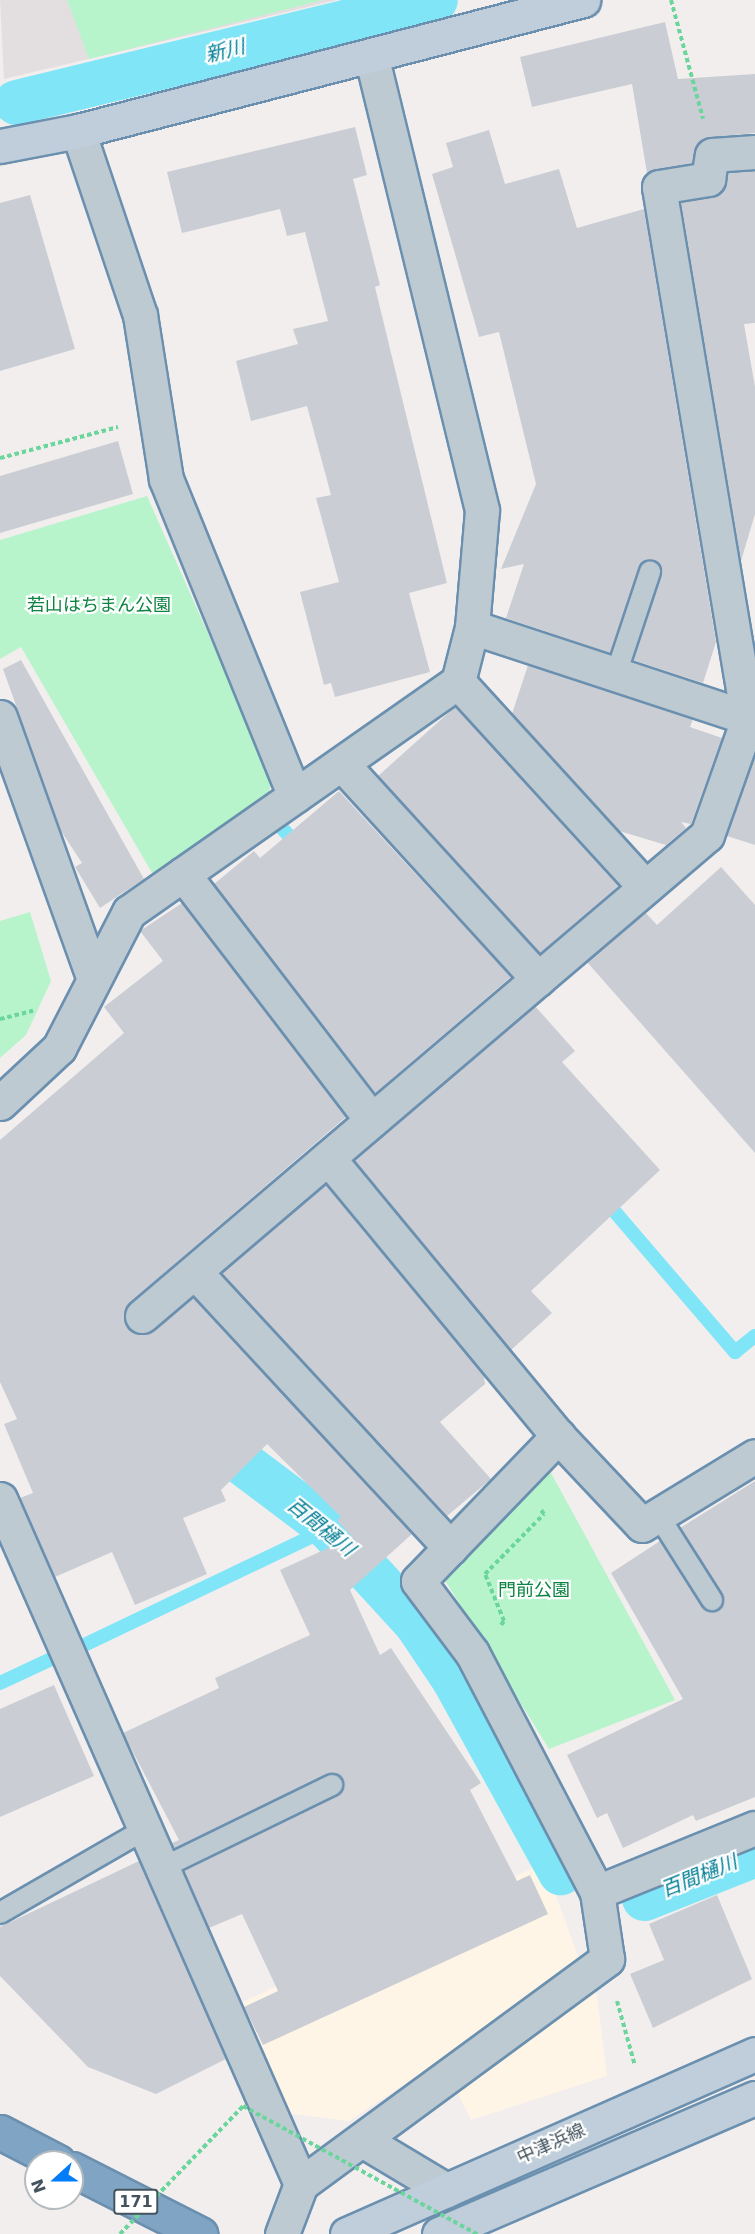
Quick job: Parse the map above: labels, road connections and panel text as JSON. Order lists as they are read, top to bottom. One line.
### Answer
{"streets":{"highway":["171"],"street":["中津浜線"]},"water":["新川","百間樋川"],"parks":["若山はちまん公園","門前公園"],"north":"left"}
